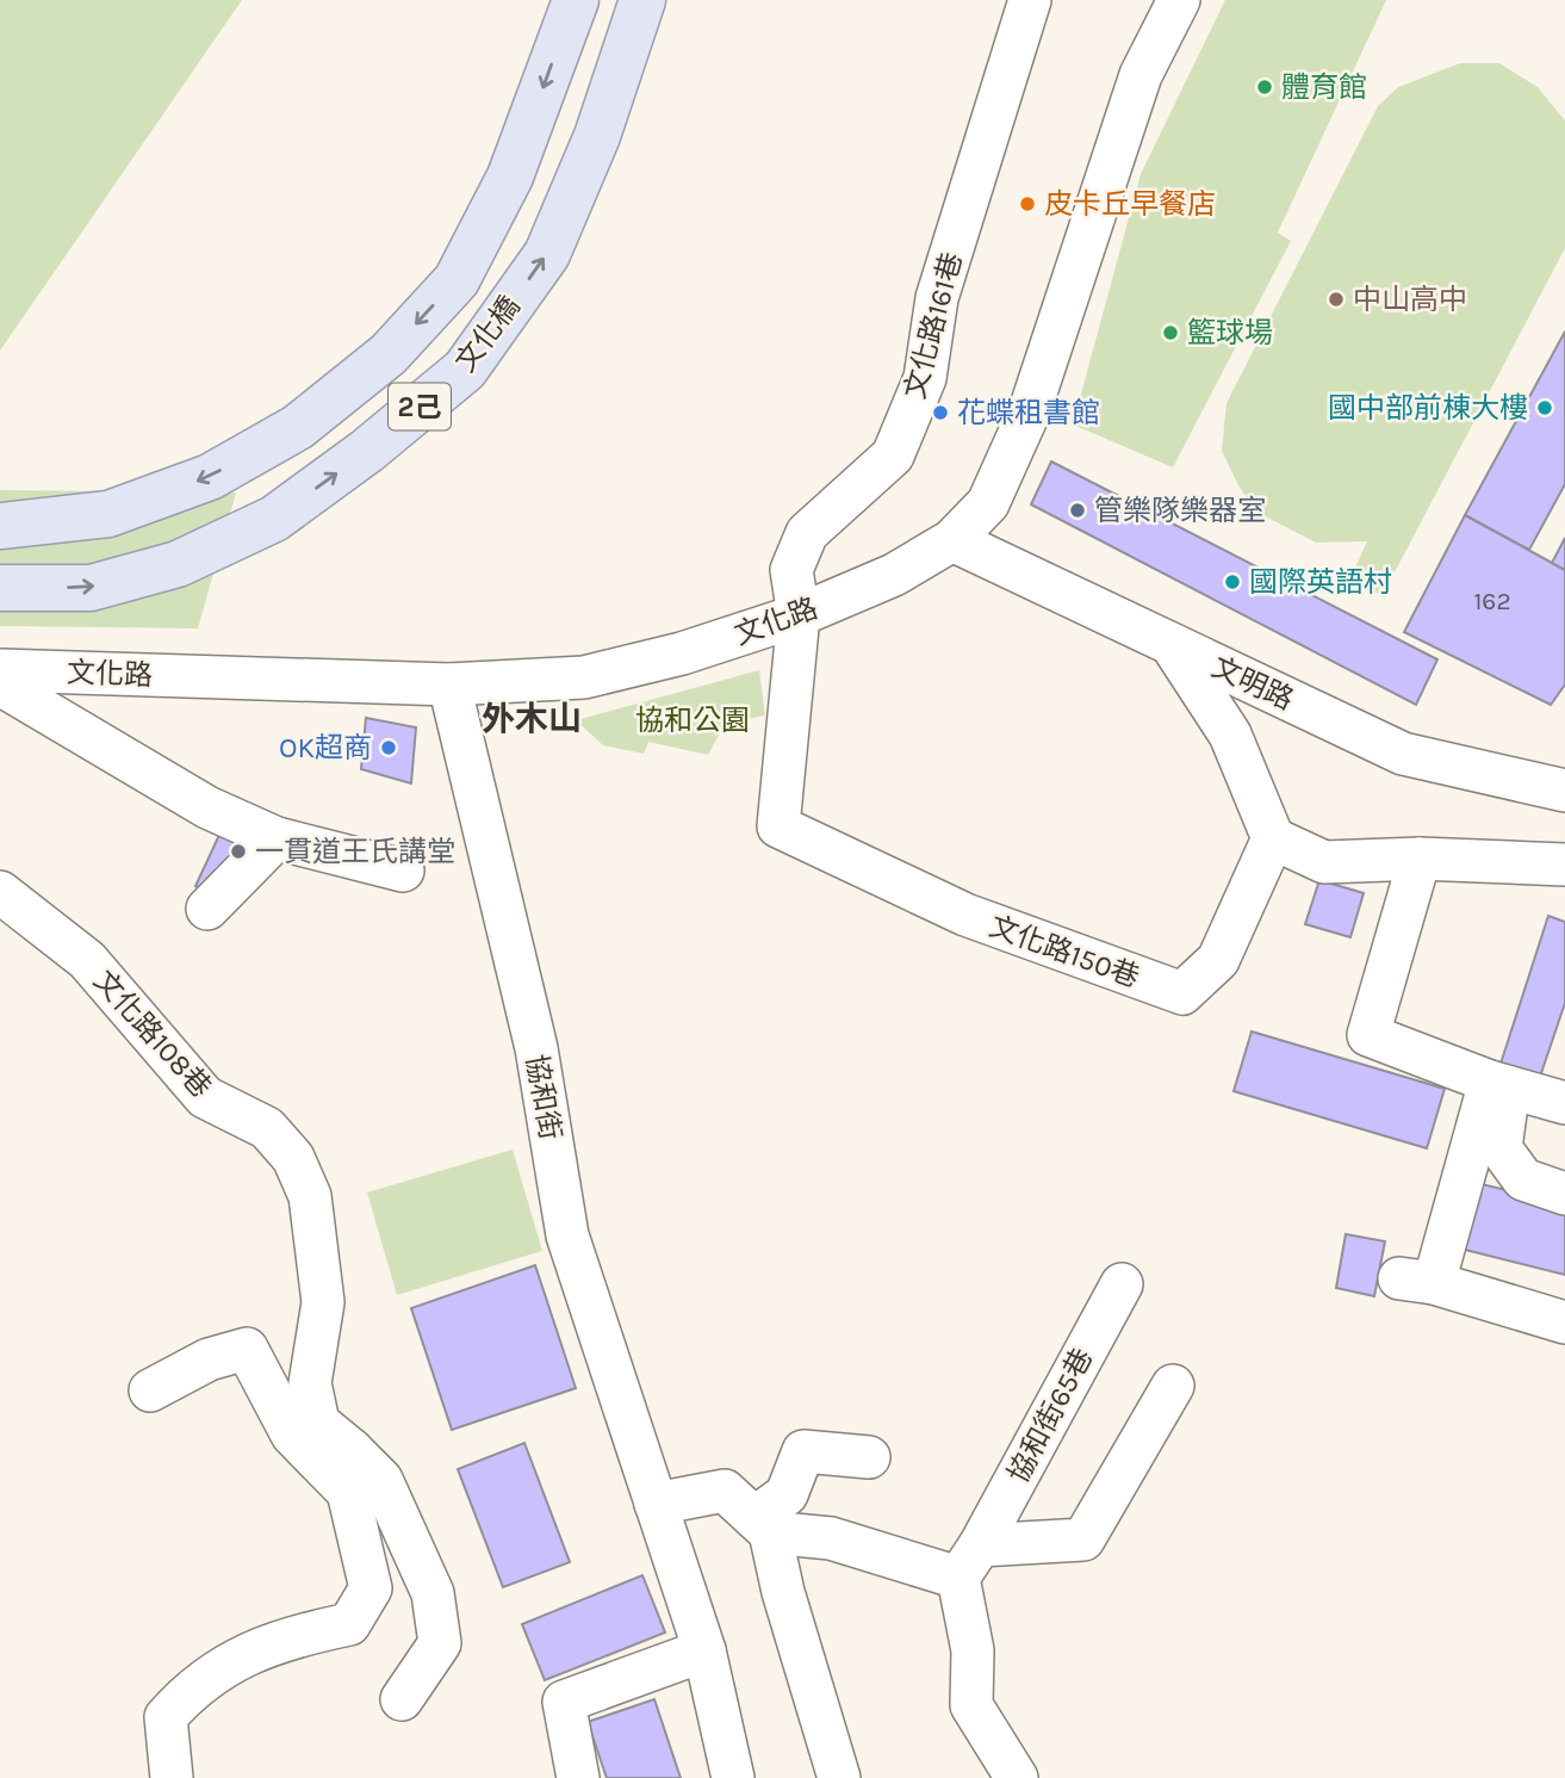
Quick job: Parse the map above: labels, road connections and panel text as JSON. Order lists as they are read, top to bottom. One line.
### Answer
{"streets":{"main road":["文化橋","2己"],"street":["文化路161巷","文化路","文明路","文化路150巷","文化路108巷","協和街","協和街65巷"]},"crossings":[["文化路161巷","文化路"],["文化路161巷","文化路150巷"],["文化路","文明路"],["文化路","文化路150巷"],["文化路","協和街"]],"districts":["外木山"],"parks":["協和公園"],"places":["體育館","皮卡丘早餐店","中山高中","籃球場","國中部前棟大樓","花蝶租書館","管樂隊樂器室","國際英語村","OK超商","一貫道王氏講堂"],"house_numbers":["162"]}
